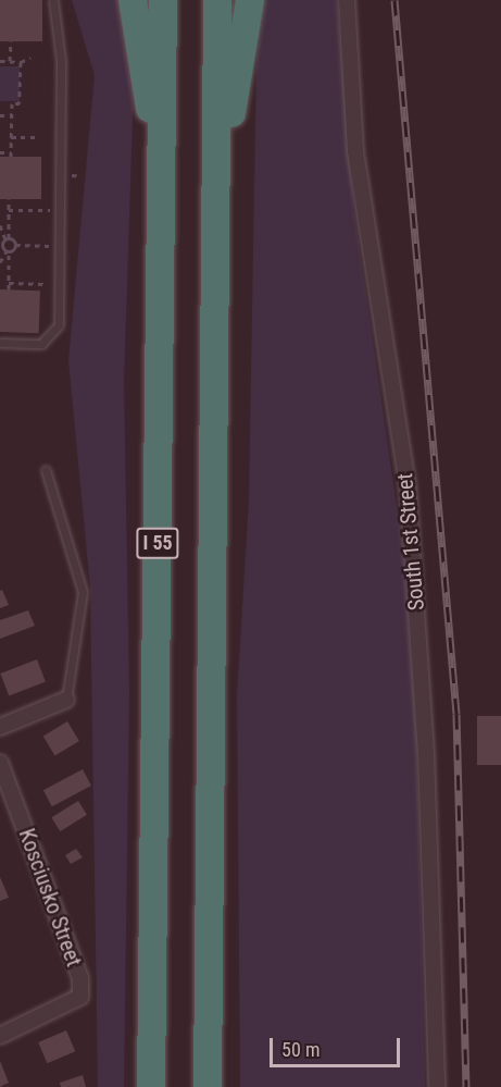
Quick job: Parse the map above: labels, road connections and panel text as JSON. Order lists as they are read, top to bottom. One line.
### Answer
{"streets":{"highway":["I 55"],"street":["South 1st Street","Kosciusko Street"]},"scale_bar":"50 m"}
